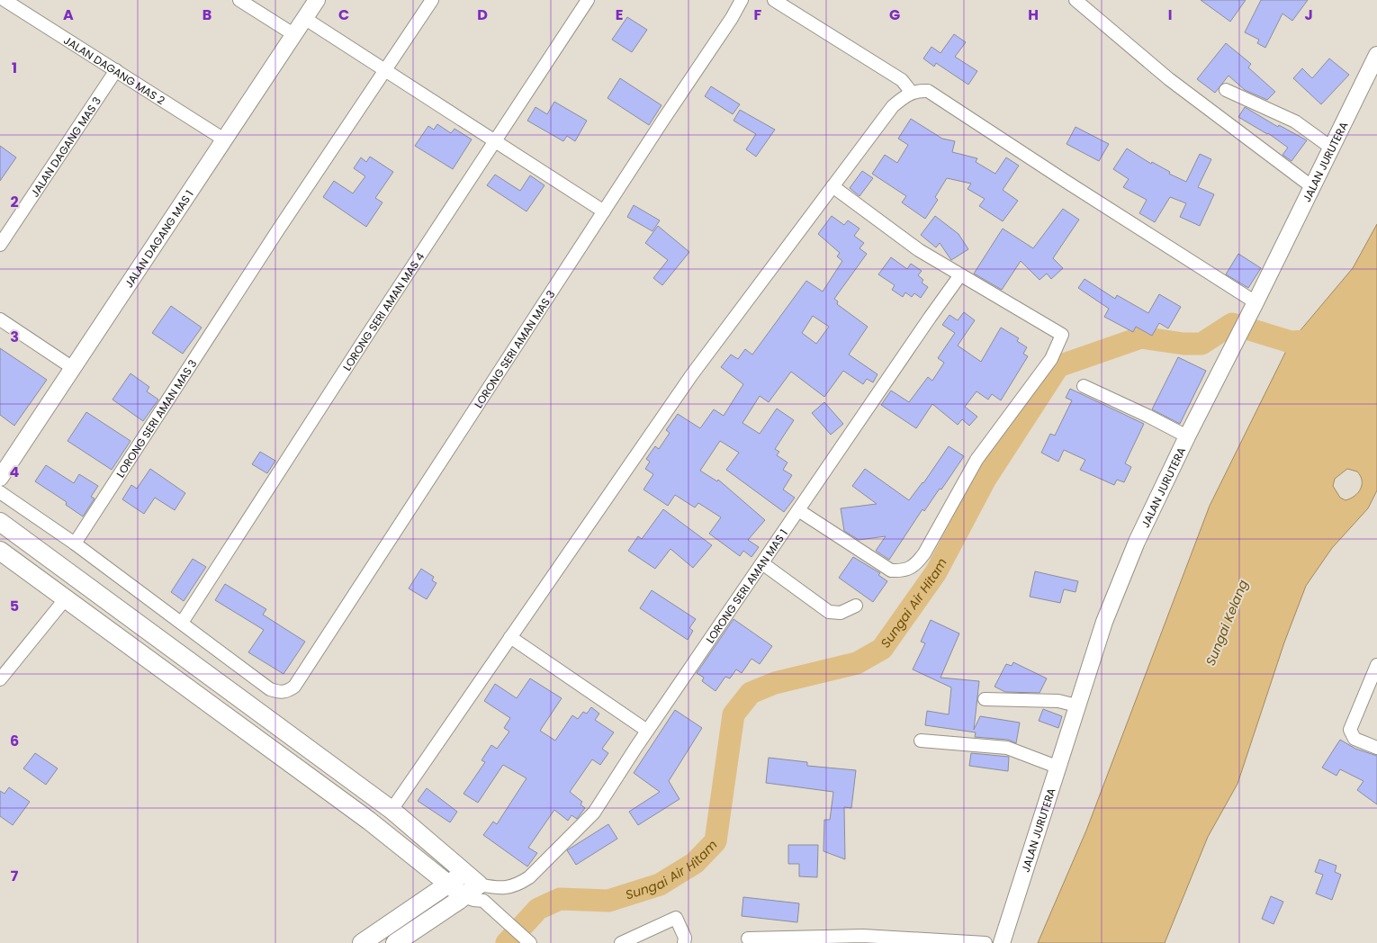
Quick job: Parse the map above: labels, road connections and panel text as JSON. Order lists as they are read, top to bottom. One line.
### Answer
{"streets":{"street":["JALAN DAGANG MAS 2","JALAN DAGANG MAS 3","JALAN JURUTERA","JALAN DAGANG MAS 1","LORONG SERI AMAN MAS 4","LORONG SERI AMAN MAS 3","LORONG SERI AMAN MAS 1"]},"crossings":[["JALAN DAGANG MAS 2","JALAN DAGANG MAS 3"],["JALAN DAGANG MAS 2","JALAN DAGANG MAS 1"],["LORONG SERI AMAN MAS 4","LORONG SERI AMAN MAS 3"]],"water":["Sungai Air Hitam","Sungai Kelang"],"grid":{"columns":["A","B","C","D","E","F","G","H","I","J"],"rows":["1","2","3","4","5","6","7"]}}
